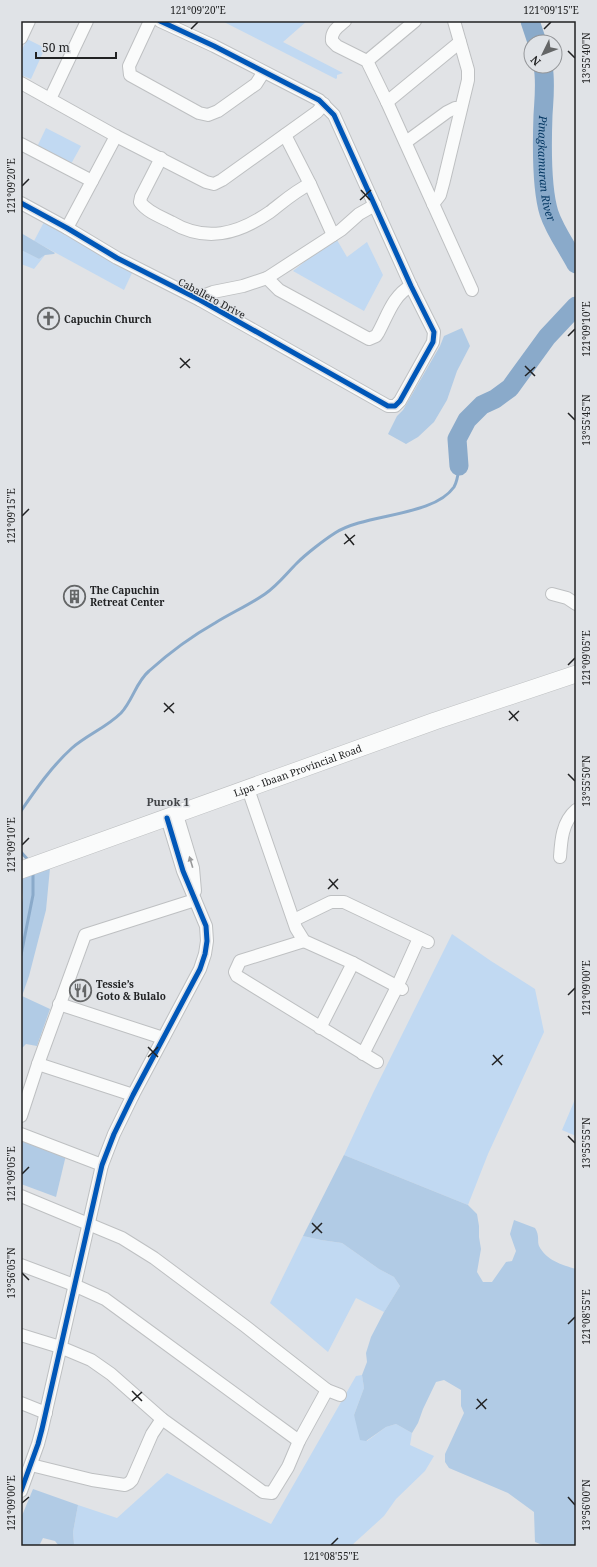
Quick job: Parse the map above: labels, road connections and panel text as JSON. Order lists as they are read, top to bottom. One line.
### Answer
{"streets":{"main road":["Lipa - Ibaan Provincial Road"],"street":["Caballero Drive"]},"districts":["Purok 1"],"water":["Pinagkamuran River"],"places":{"church":["Capuchin Church"],"building":["The Capuchin Retreat Center"],"restaurant":["Tessie’s Goto & Bulalo"]},"scale_bar":"50 m","north":"bottom left","coordinates":["121°09'20\"E","121°09'15\"E","13°55'40\"N","121°09'10\"E","13°55'45\"N","121°09'05\"E","13°55'50\"N","121°09'00\"E","13°55'55\"N","13°56'05\"N","121°08'55\"E","13°56'00\"N"]}
